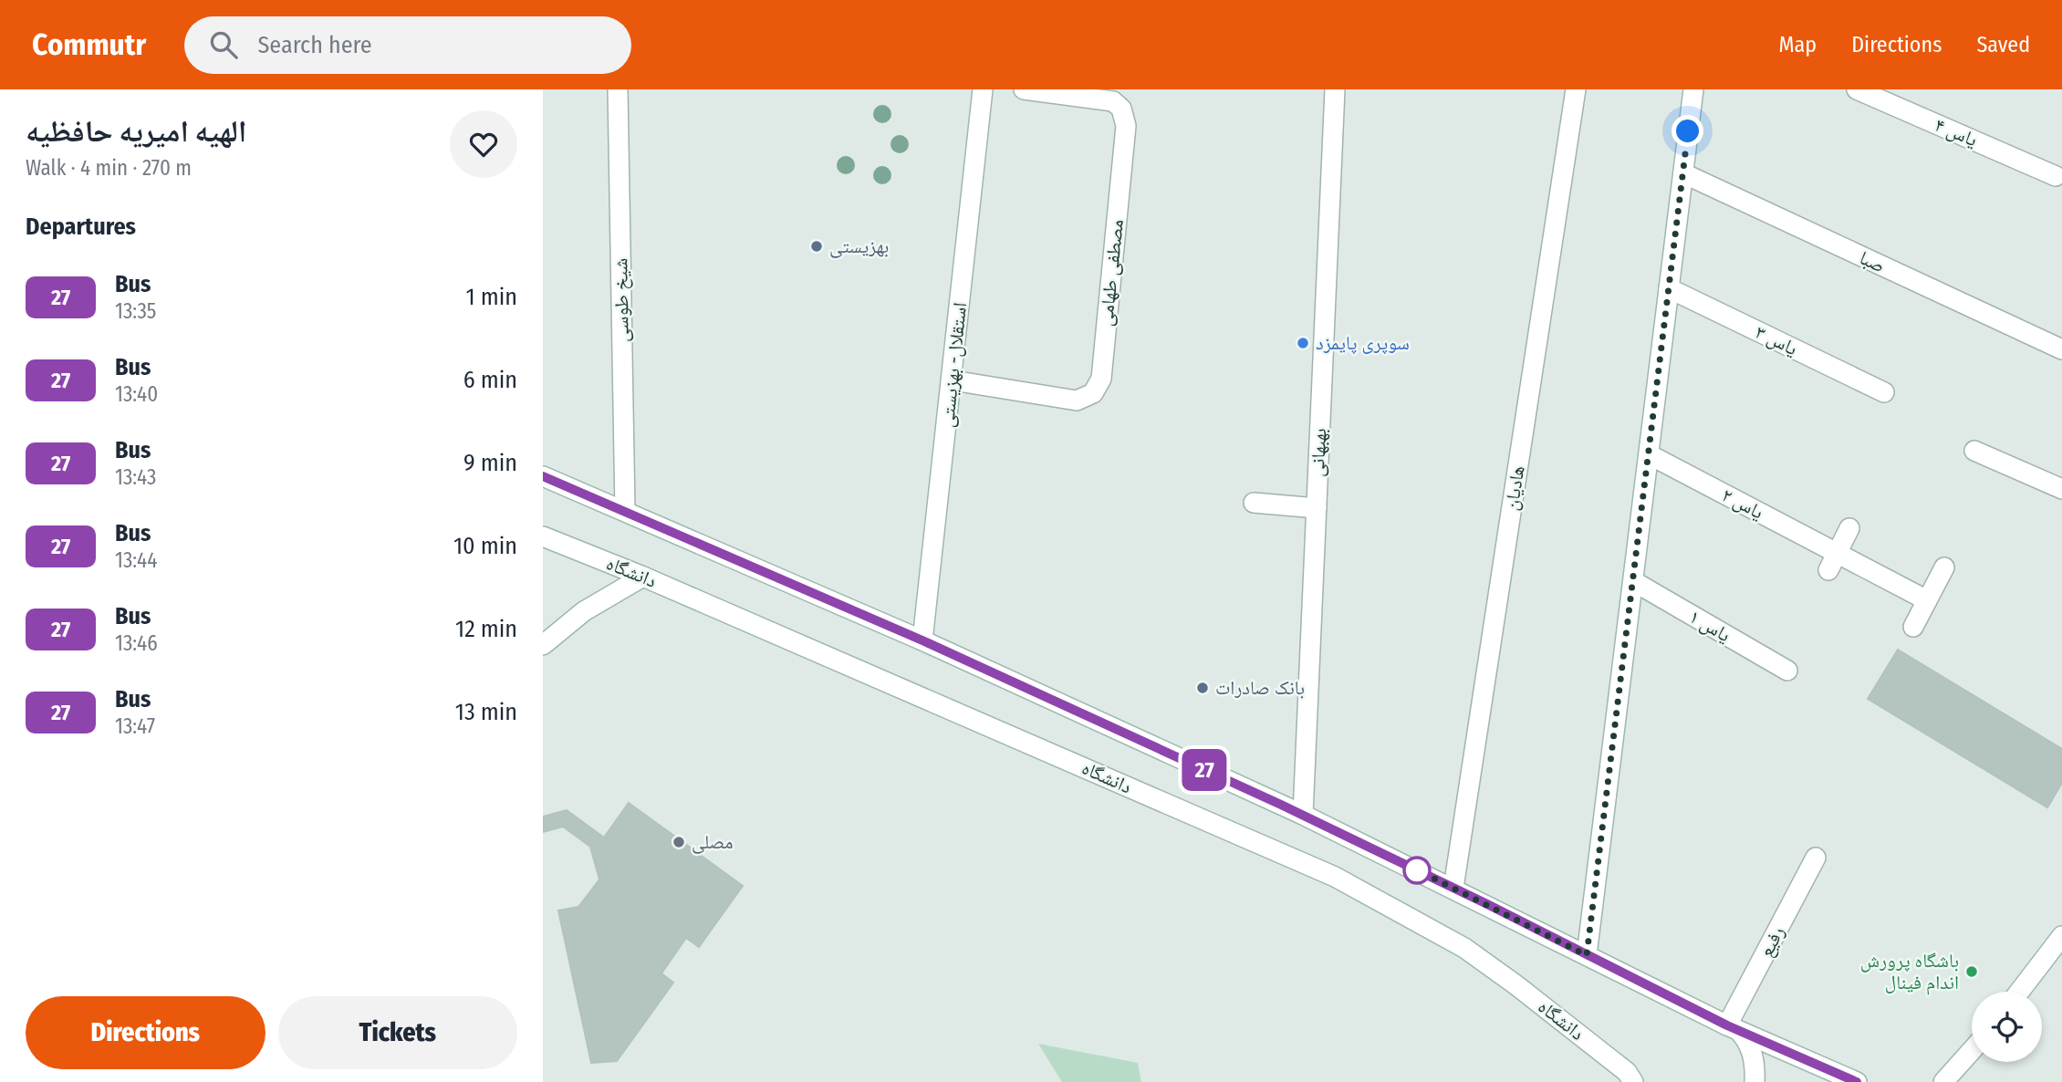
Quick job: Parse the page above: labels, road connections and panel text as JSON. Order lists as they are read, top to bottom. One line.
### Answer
{"streets":{"street":["یاس ۴","صبا","مصطفی طهامی","شیخ طوسی","یاس ۳","استقلال- بهزیستی","بهبهانی","هادیان","یاس ۲","دانشگاه","یاس ۱","رفیع"]},"crossings":[["مصطفی طهامی","استقلال- بهزیستی"]],"places":["بهزیستی","سوپری پایمزد","بانک صادرات","مصلی","باشگاه پرورش اندام فینال"],"lines":["bus line 27"],"page":{"header":"Commutr","search":"Search here","nav":["Map","Directions","Saved"],"heading":[["الهیه امیریه حافظیه","Walk · 4 min · 270 m"],"Departures"],"on_map":"27","list":[{"mark":"27","name":"Bus","note":"13:35","value":"1 min"},{"mark":"27","name":"Bus","note":"13:40","value":"6 min"},{"mark":"27","name":"Bus","note":"13:43","value":"9 min"},{"mark":"27","name":"Bus","note":"13:44","value":"10 min"},{"mark":"27","name":"Bus","note":"13:46","value":"12 min"},{"mark":"27","name":"Bus","note":"13:47","value":"13 min"}],"buttons":["Directions","Tickets"]}}
